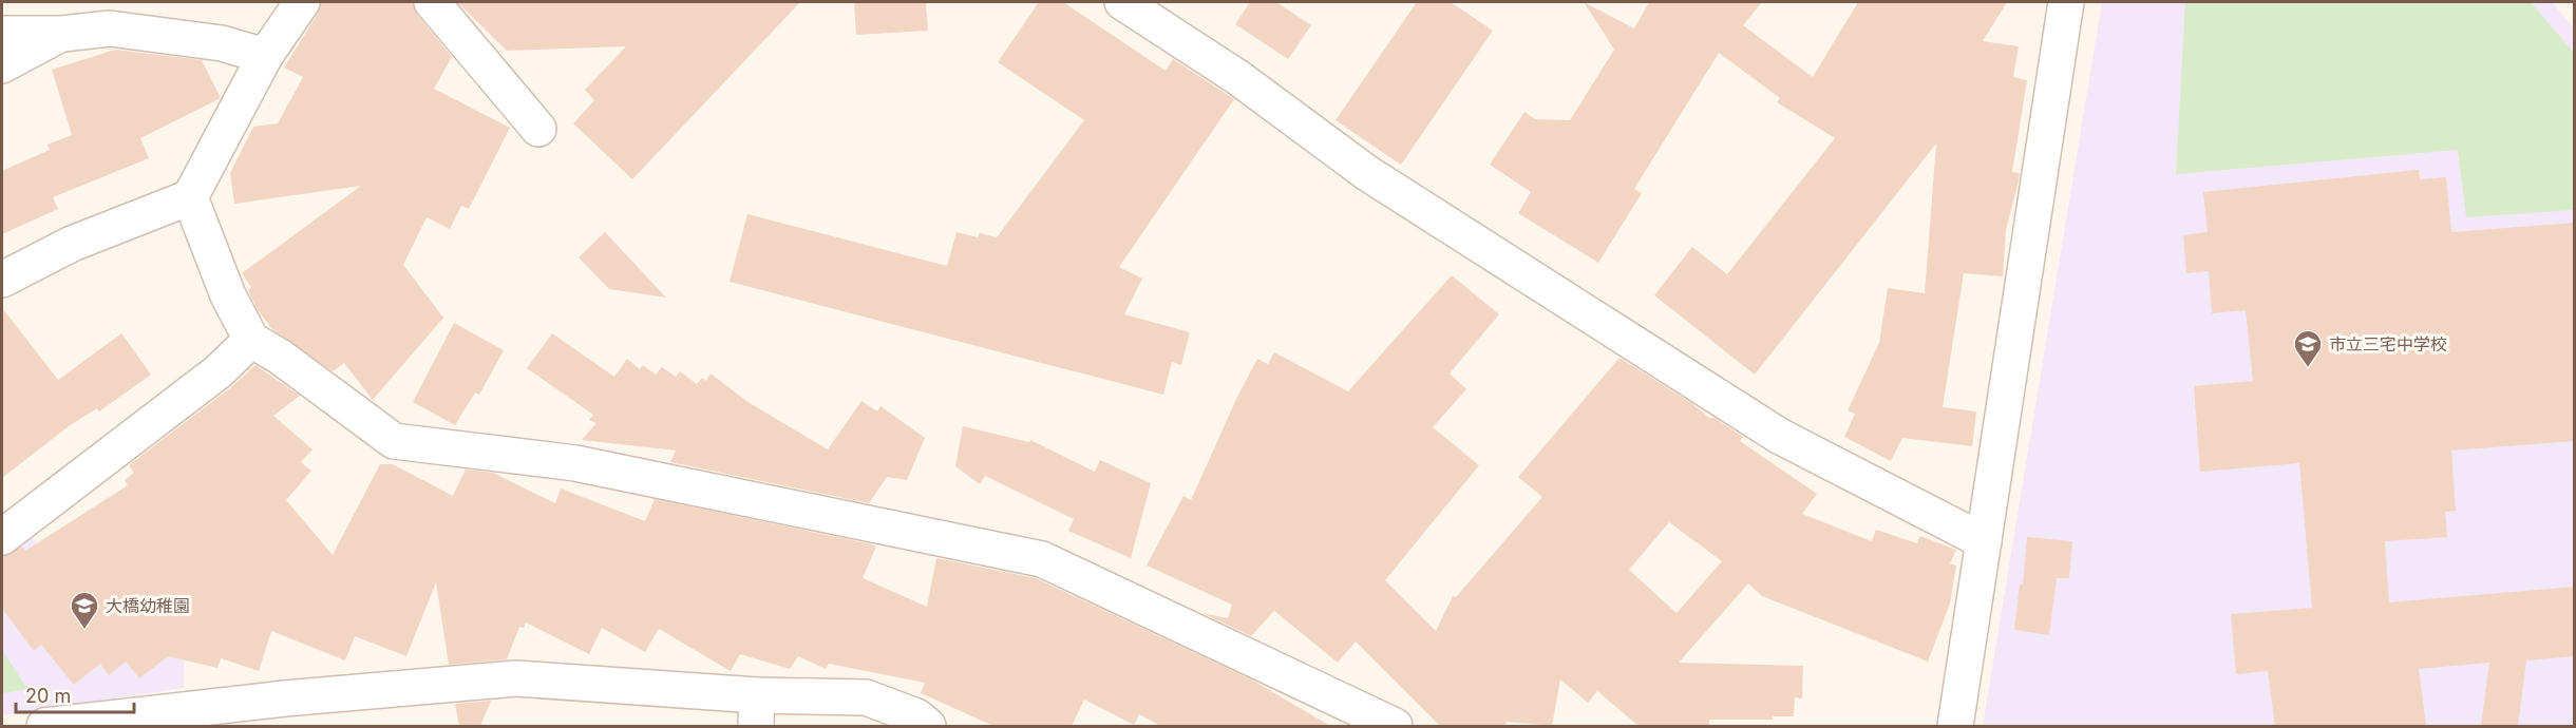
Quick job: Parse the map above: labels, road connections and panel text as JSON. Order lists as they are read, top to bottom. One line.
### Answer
{"places":{"school or university":["市立三宅中学校","大橋幼稚園"]},"scale_bar":"20 m"}
